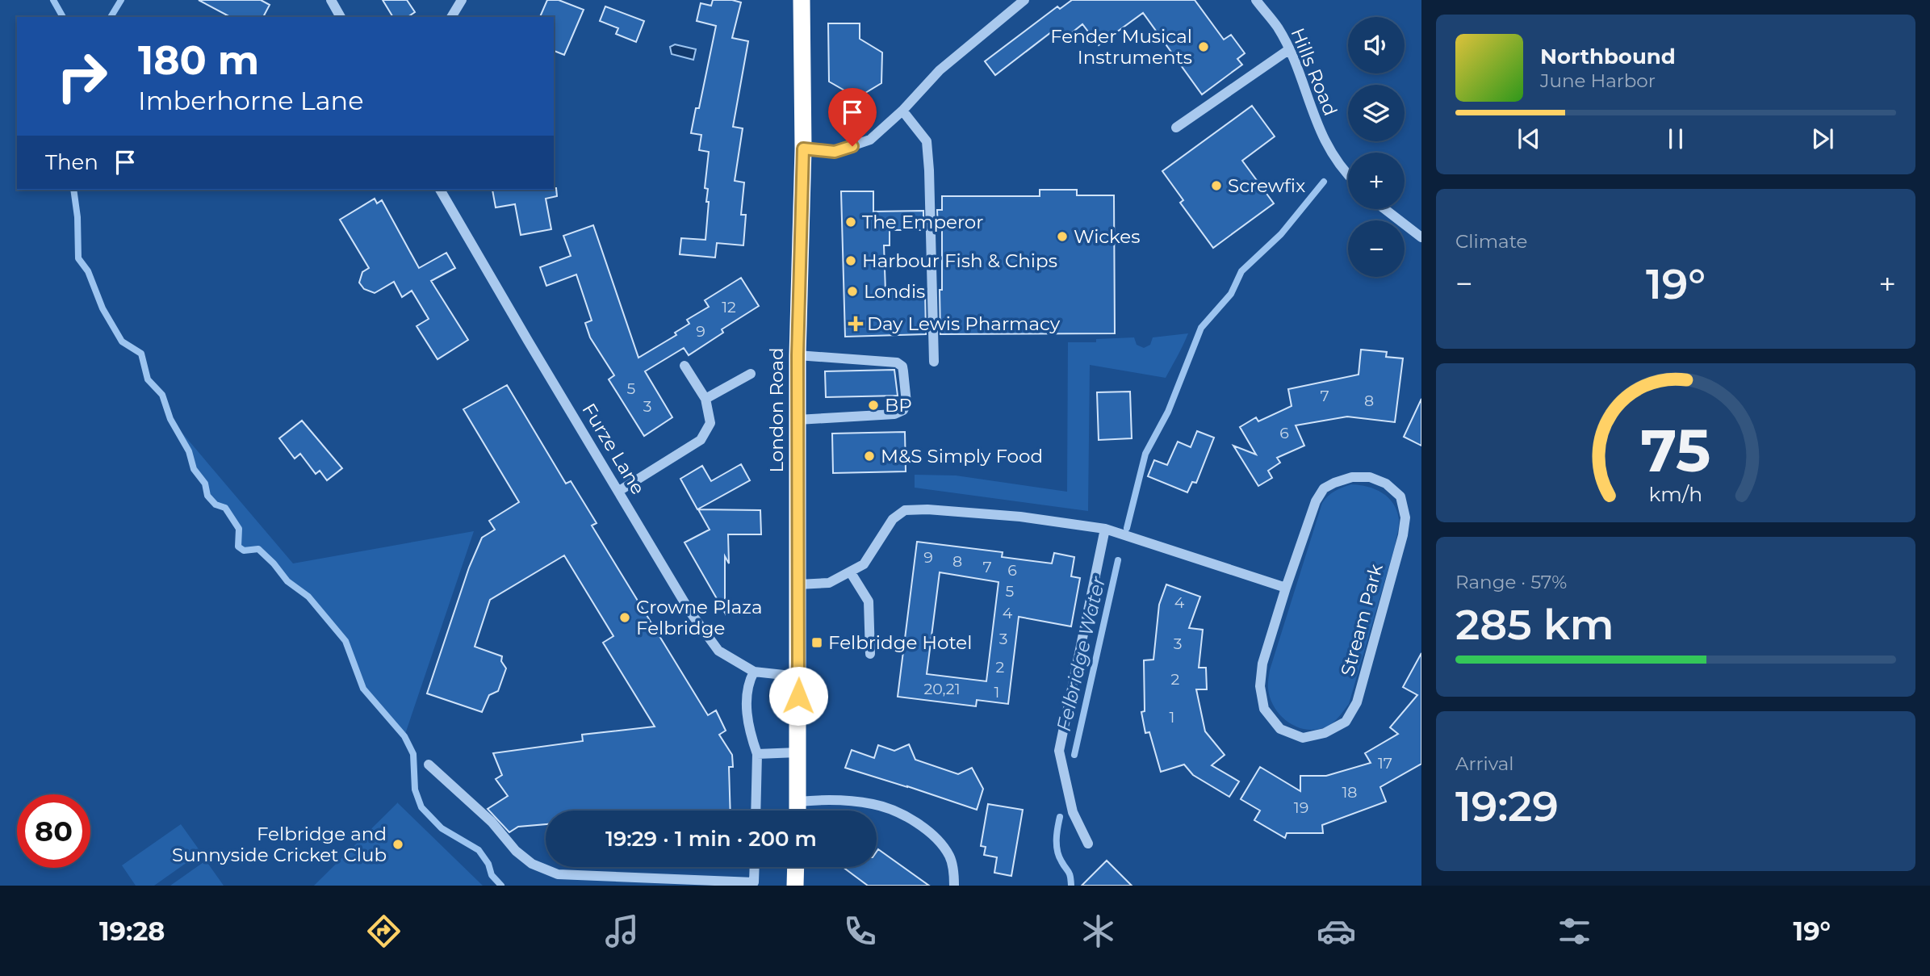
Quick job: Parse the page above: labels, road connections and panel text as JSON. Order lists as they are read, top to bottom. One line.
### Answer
{"streets":{"highway":["London Road"],"street":["Hills Road","Furze Lane","Stream Park"]},"crossings":[["London Road","Furze Lane"]],"water":["Felbridge Water"],"places":{"other":["Fender Musical Instruments","Screwfix","The Emperor","Wickes","Harbour Fish & Chips","Londis","BP","M&S Simply Food","Crowne Plaza Felbridge","Felbridge and Sunnyside Cricket Club"],"health":["Day Lewis Pharmacy"],"transit":["Felbridge Hotel"]},"house_numbers":["12","9","5","7","8","3","6","9","8","7","6","5","4","4","3","3","2","2","20,21","1","1","17","18","19"],"page":{"map_buttons":["+","−"],"turn":["180 m","Imberhorne Lane"],"song":["Northbound","June Harbor"],"then":"Then","tile":["Climate",["Range · 57%","285 km"],["Arrival","19:29"]],"heat":["−","19°","+"],"limit":"80","trip":"19:29 · 1 min · 200 m","tabs":["19:28","19°"],"gauge":["75","km/h"]}}
